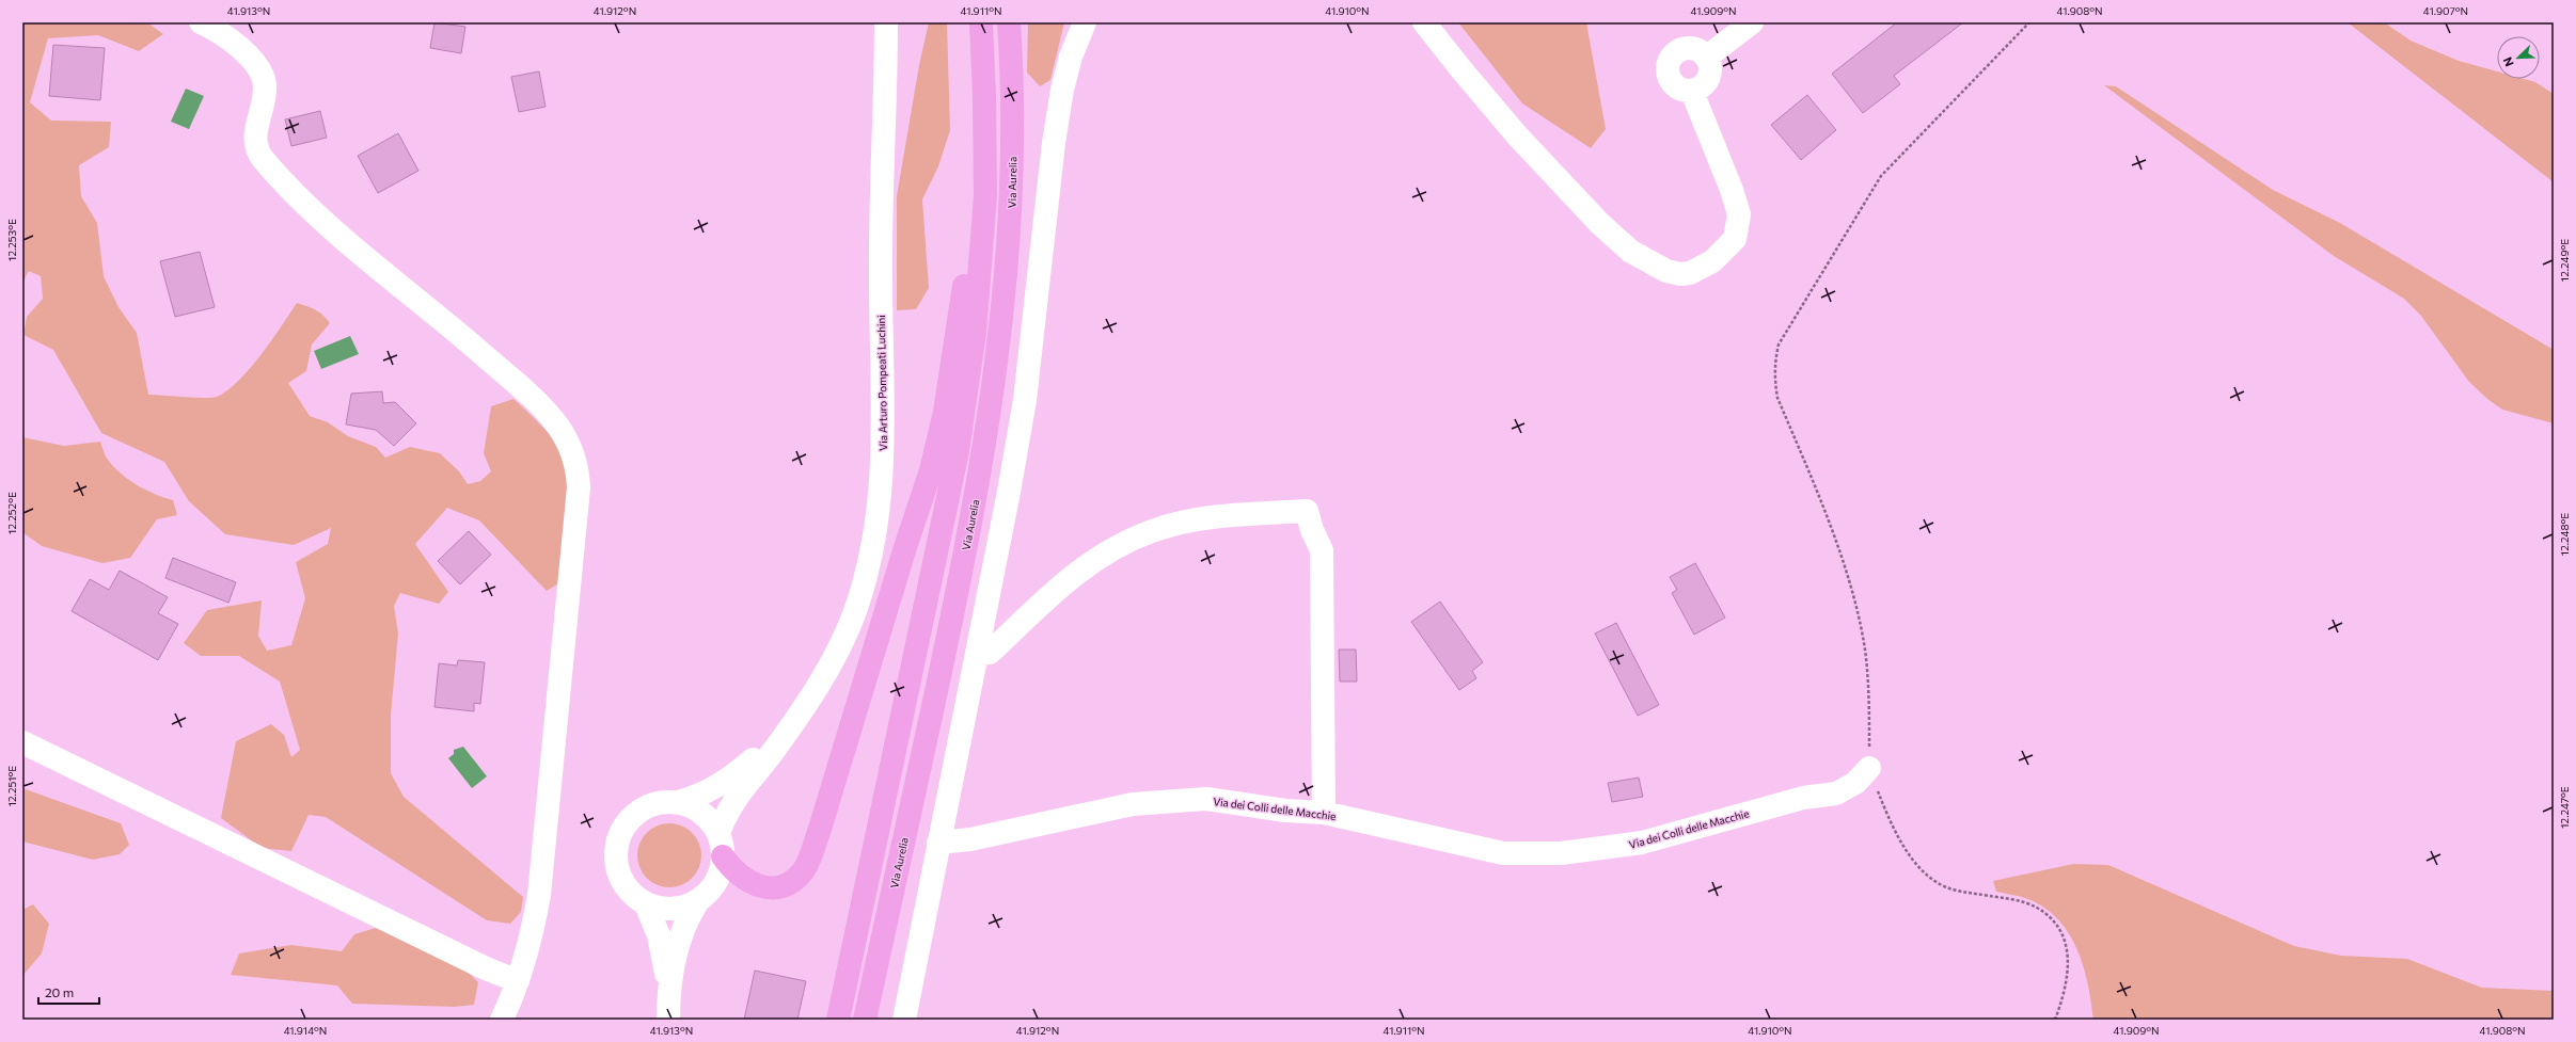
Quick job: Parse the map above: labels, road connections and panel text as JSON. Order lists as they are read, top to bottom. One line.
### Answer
{"streets":{"highway":["Via Aurelia"],"street":["Via Arturo Pompeati Luchini","Via dei Colli delle Macchie"]},"scale_bar":"20 m","north":"bottom left","coordinates":["41.913°N","41.912°N","41.911°N","41.910°N","41.909°N","41.908°N","41.907°N","12.253°E","12.249°E","12.252°E","12.248°E","12.251°E","12.247°E","41.914°N"]}
